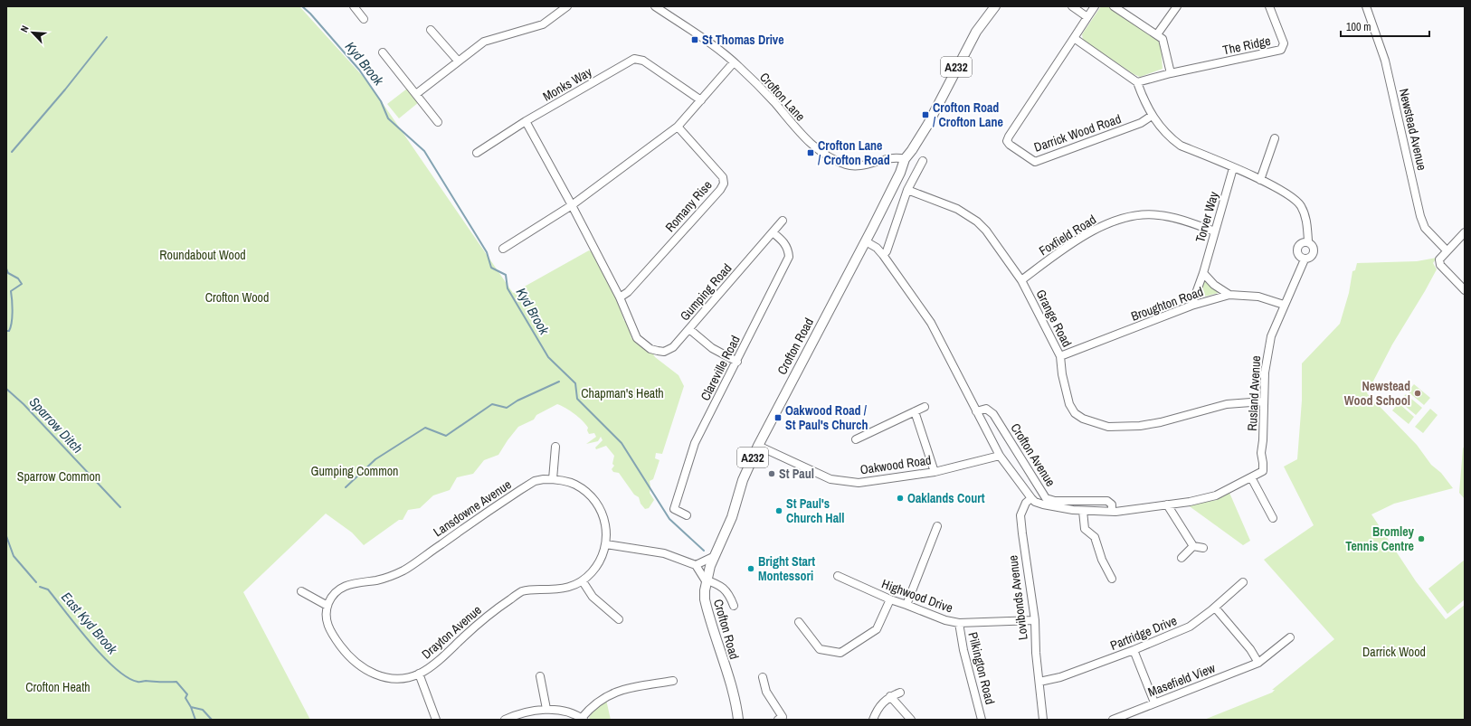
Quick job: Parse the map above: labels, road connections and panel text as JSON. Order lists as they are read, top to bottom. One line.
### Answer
{"streets":{"main road":["A232","Crofton Road"],"street":["The Ridge","Monks Way","Crofton Lane","Newstead Avenue","Darrick Wood Road","Romany Rise","Torver Way","Foxfield Road","Gumping Road","Broughton Road","Grange Road","Clareville Road","Rusland Avenue","Crofton Avenue","Oakwood Road","Lansdowne Avenue","Highwood Drive","Lovibonds Avenue","Drayton Avenue","Partridge Drive","Pilkington Road","Masefield View"]},"crossings":[["Crofton Lane","Crofton Road"],["Darrick Wood Road","Rusland Avenue"],["Romany Rise","Gumping Road"],["Torver Way","Foxfield Road"],["Torver Way","Broughton Road"],["Torver Way","Rusland Avenue"],["Foxfield Road","Grange Road"],["Gumping Road","Clareville Road"],["Broughton Road","Grange Road"],["Broughton Road","Rusland Avenue"],["Grange Road","Rusland Avenue"],["Crofton Road","Crofton Avenue"],["Crofton Road","Oakwood Road"],["Rusland Avenue","Crofton Avenue"],["Crofton Avenue","Oakwood Road"],["Crofton Avenue","Lovibonds Avenue"],["Lansdowne Avenue","Drayton Avenue"],["Highwood Drive","Lovibonds Avenue"],["Highwood Drive","Pilkington Road"],["Lovibonds Avenue","Partridge Drive"]],"water":["Kyd Brook","Sparrow Ditch","East Kyd Brook"],"parks":["Roundabout Wood","Crofton Wood","Chapman's Heath","Gumping Common","Sparrow Common","Darrick Wood","Crofton Heath"],"places":{"transit":["St Thomas Drive","Crofton Road / Crofton Lane","Crofton Lane / Crofton Road","Oakwood Road / St Paul's Church"],"other":["Newstead Wood School","St Paul","Oaklands Court","St Paul's Church Hall","Bromley Tennis Centre","Bright Start Montessori"]},"scale_bar":"100 m","north":"top left"}
